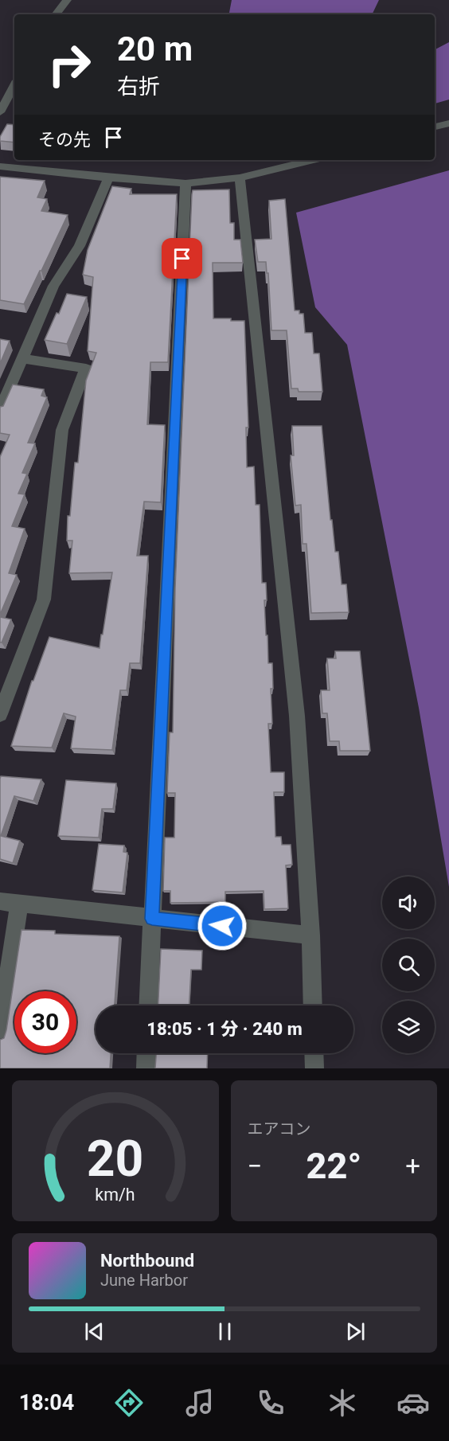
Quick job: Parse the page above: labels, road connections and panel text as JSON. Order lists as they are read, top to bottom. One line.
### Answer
{"page":{"turn":["20 m","右折"],"then":"その先","limit":"30","trip":"18:05 · 1 分 · 240 m","tile":"エアコン","heat":["−","22°","+"],"song":["Northbound","June Harbor"],"tabs":"18:04","gauge":["20","km/h"]}}
